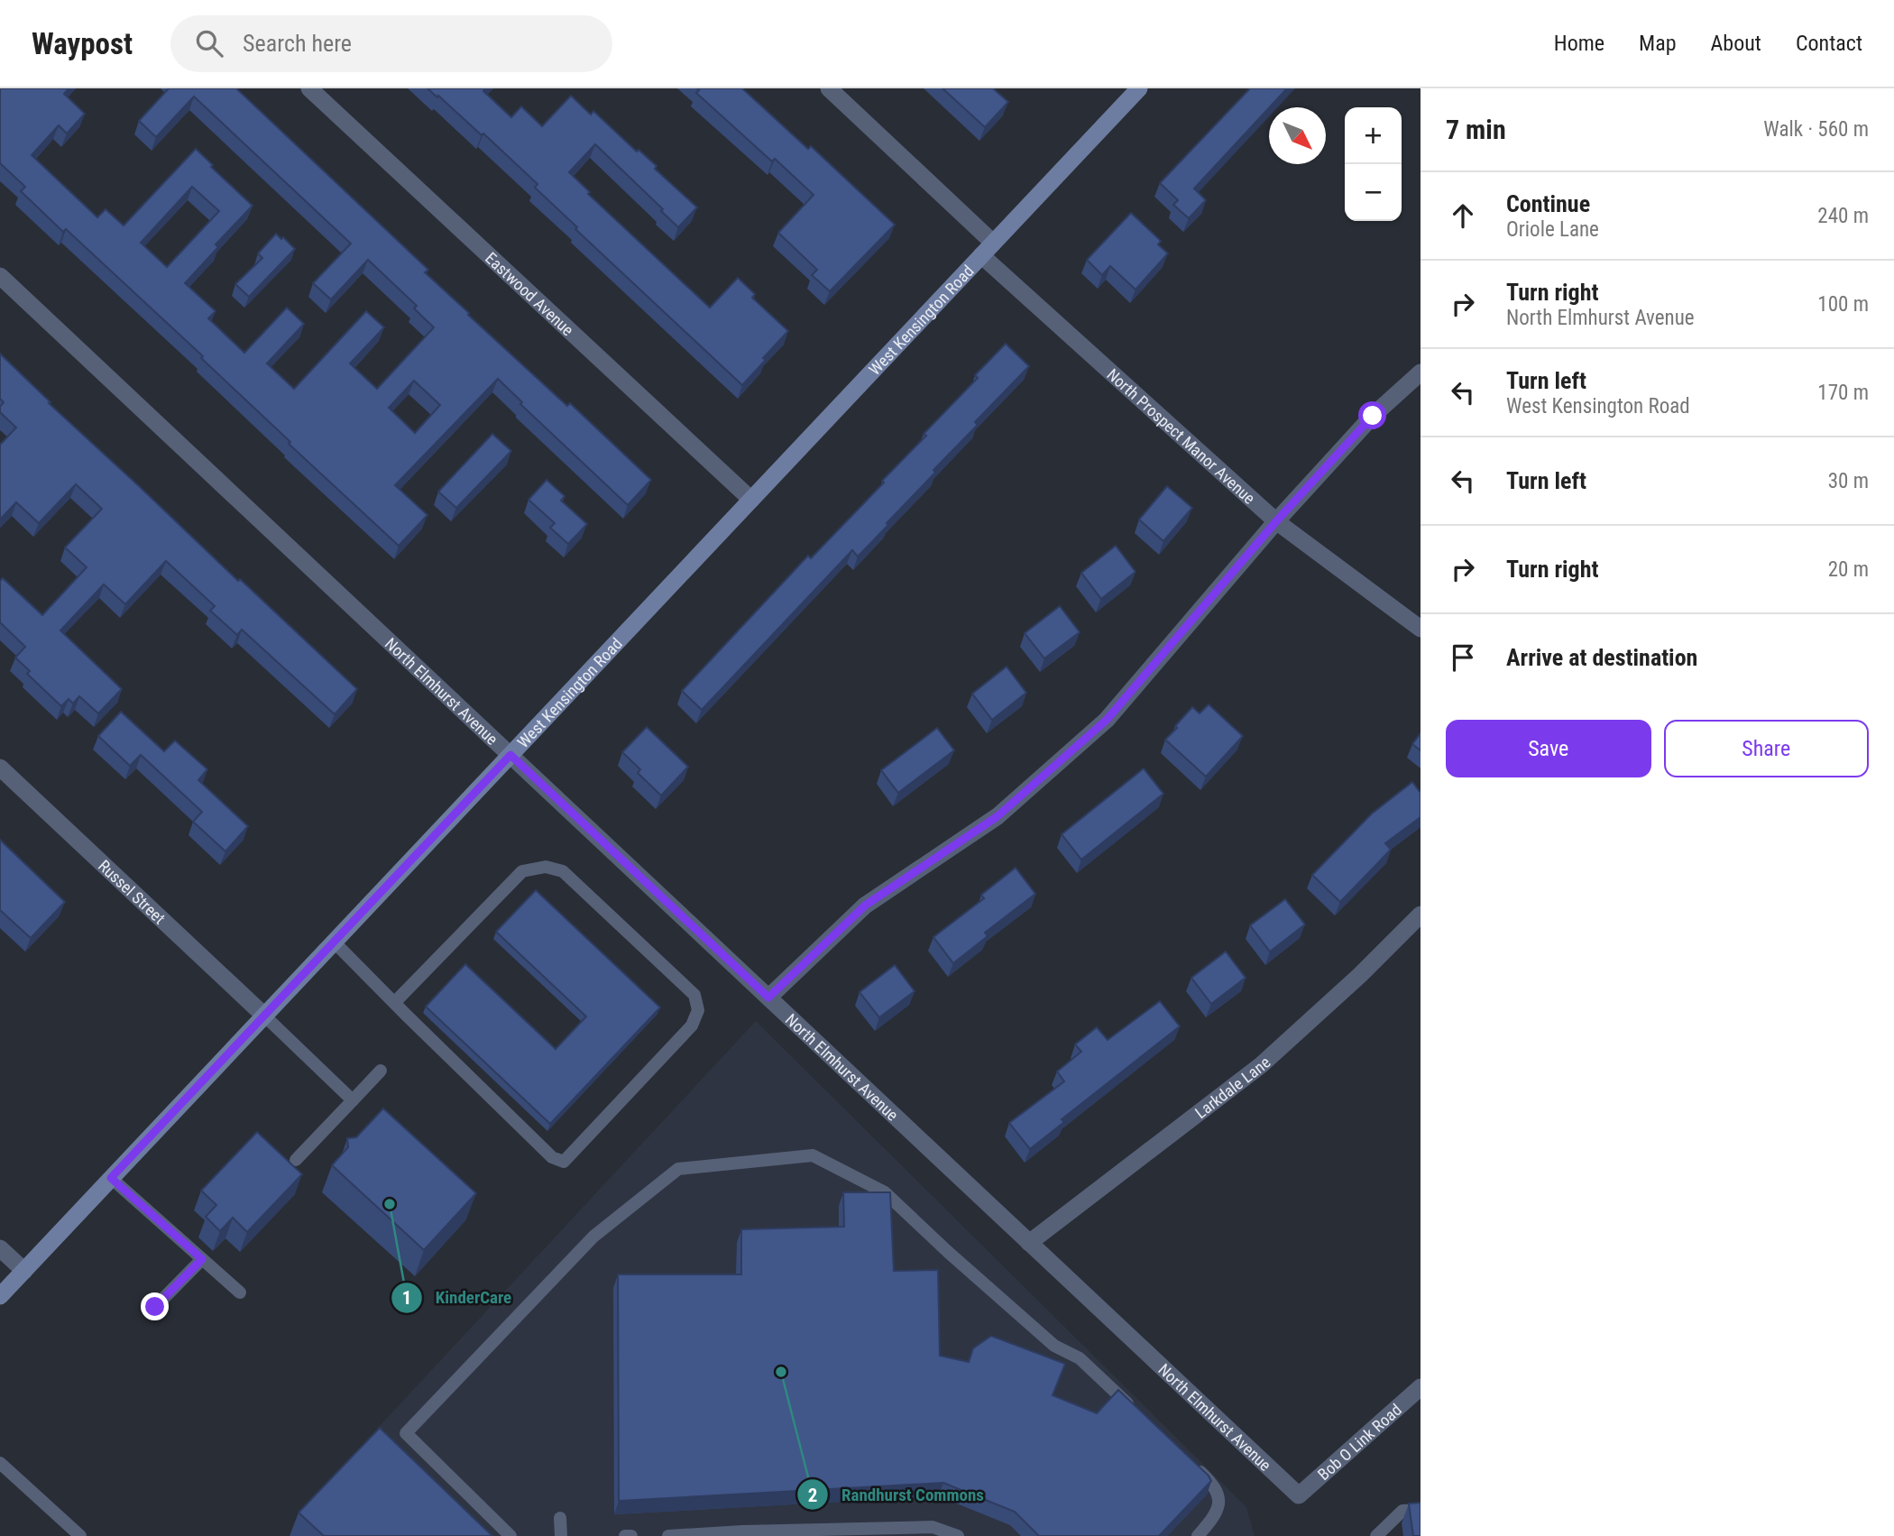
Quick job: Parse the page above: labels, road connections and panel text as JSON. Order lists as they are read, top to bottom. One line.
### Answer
{"streets":{"main road":["West Kensington Road"],"street":["Eastwood Avenue","North Prospect Manor Avenue","North Elmhurst Avenue","Russel Street","Larkdale Lane","Bob O Link Road"]},"crossings":[["Eastwood Avenue","West Kensington Road"],["West Kensington Road","North Prospect Manor Avenue"],["West Kensington Road","North Elmhurst Avenue"],["West Kensington Road","Russel Street"],["North Elmhurst Avenue","Larkdale Lane"],["North Elmhurst Avenue","Bob O Link Road"]],"places":["KinderCare","Randhurst Commons"],"north":"bottom right","page":{"header":"Waypost","search":"Search here","nav":["Home","Map","About","Contact"],"heading":["7 min","Walk · 560 m"],"map_buttons":["+","−"],"list":[["Continue","Oriole Lane","240 m"],["Turn right","North Elmhurst Avenue","100 m"],["Turn left","West Kensington Road","170 m"],["Turn left","30 m"],["Turn right","20 m"],"Arrive at destination"],"buttons":["Save","Share"]}}
